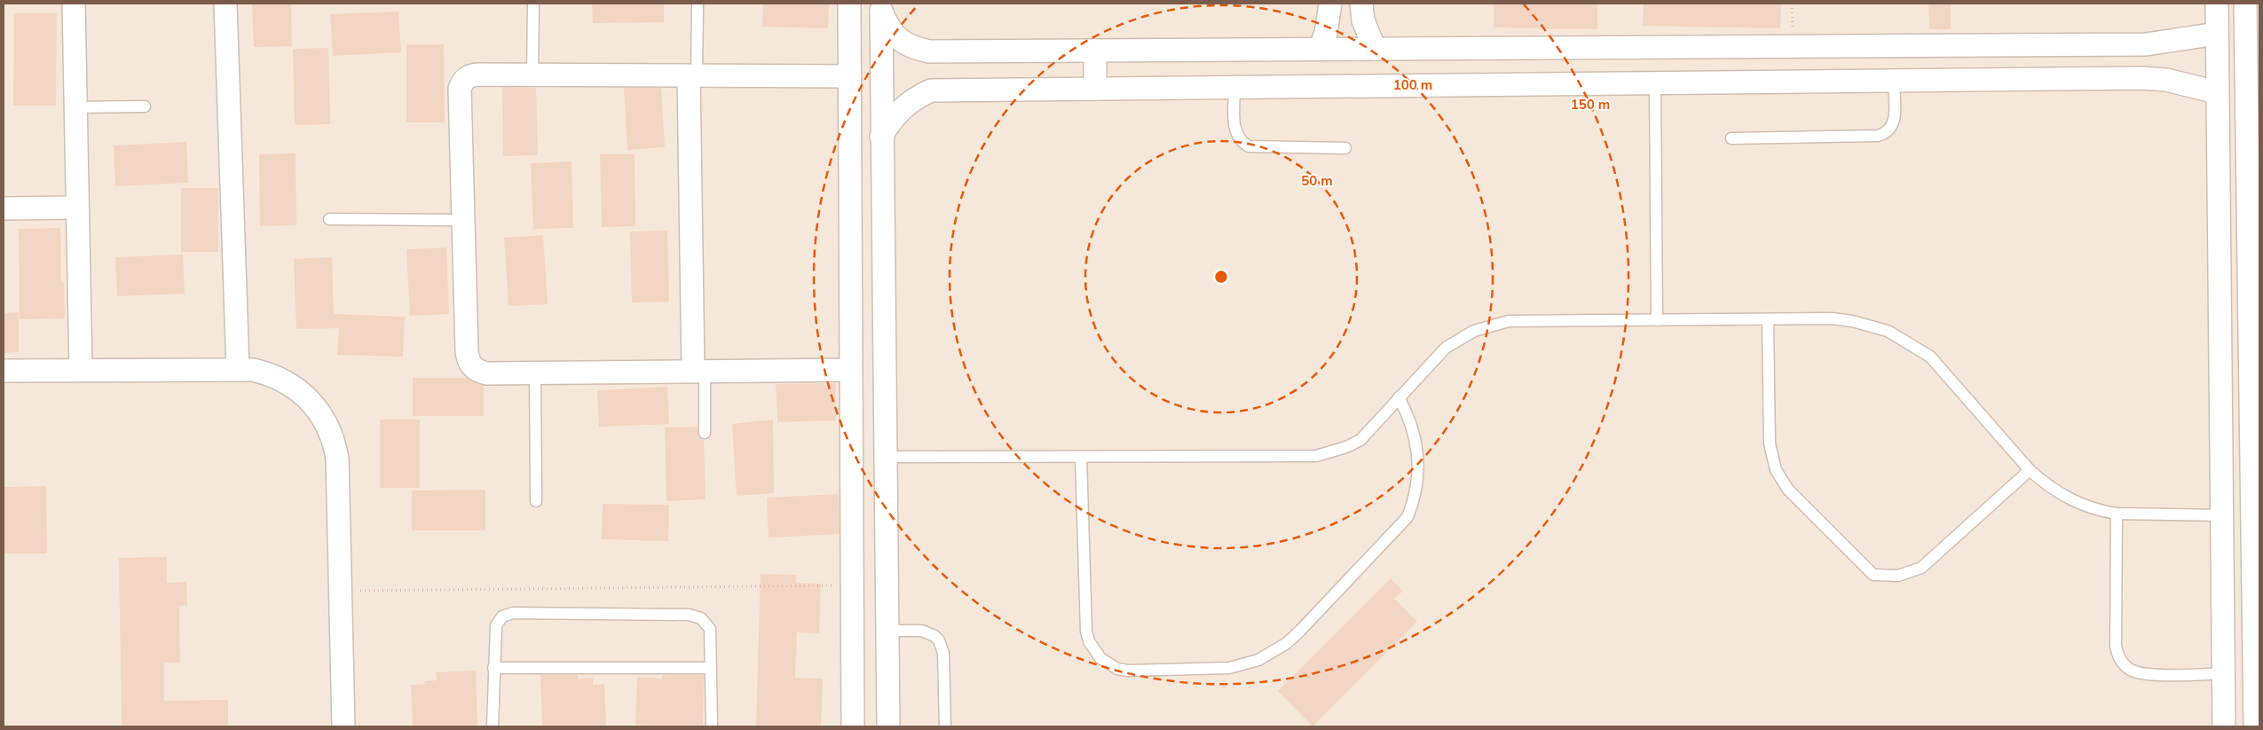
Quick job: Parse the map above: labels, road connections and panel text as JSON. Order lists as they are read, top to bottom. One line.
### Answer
{"rings":["100 m","150 m","50 m"]}
